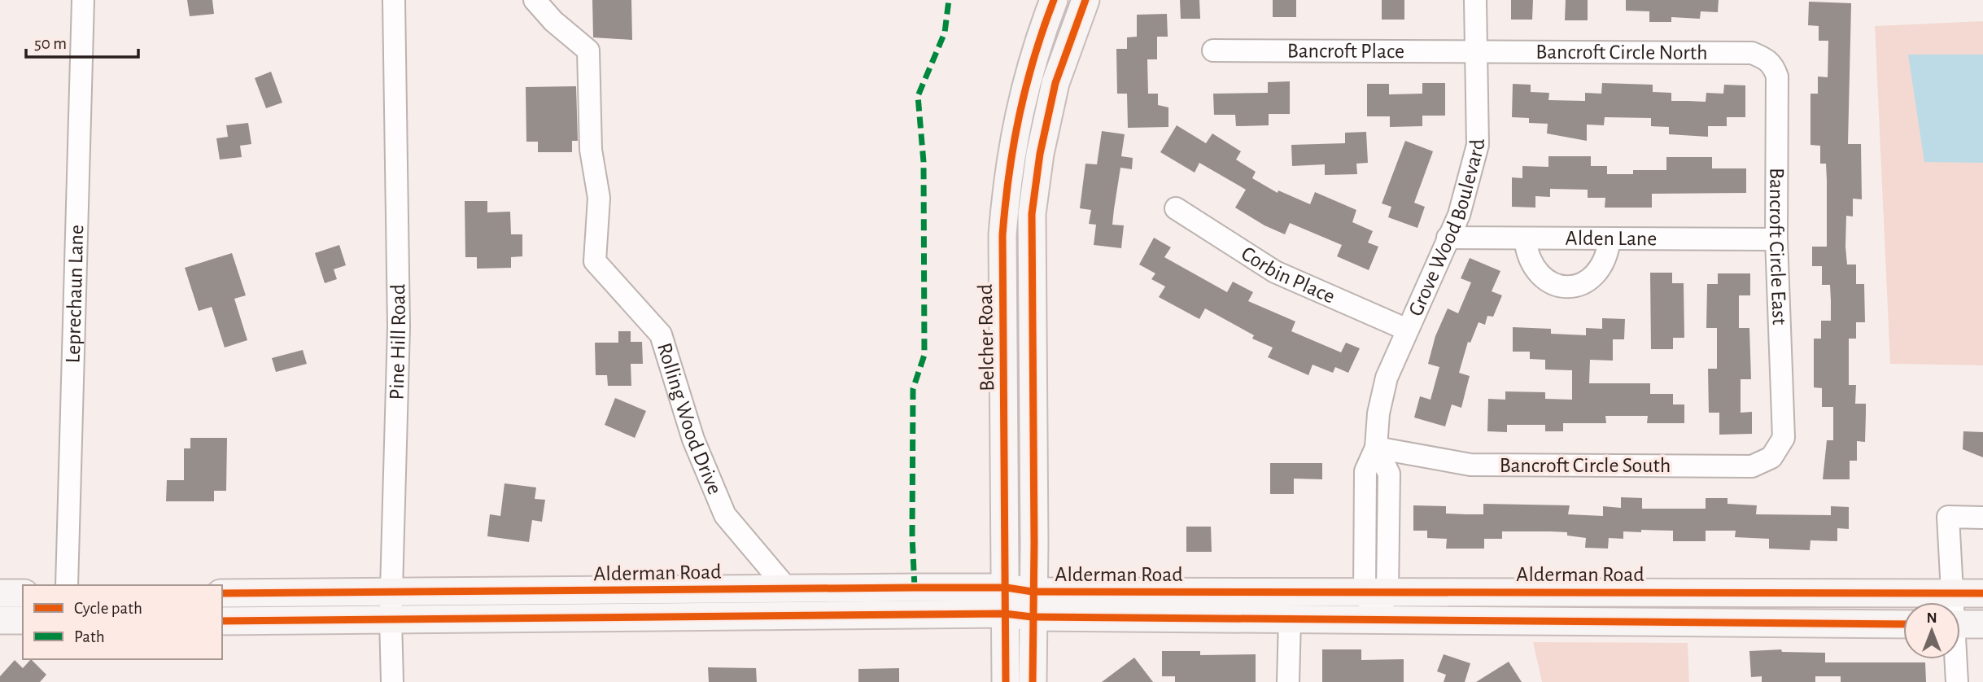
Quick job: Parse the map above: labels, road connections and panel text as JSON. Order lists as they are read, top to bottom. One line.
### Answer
{"streets":{"main road":["Belcher Road","Alderman Road"],"street":["Bancroft Place","Bancroft Circle North","Grove Wood Boulevard","Alden Lane","Bancroft Circle East","Corbin Place","Leprechaun Lane","Pine Hill Road","Rolling Wood Drive","Bancroft Circle South"]},"crossings":[["Bancroft Place","Bancroft Circle North"],["Bancroft Place","Grove Wood Boulevard"],["Bancroft Circle North","Grove Wood Boulevard"],["Bancroft Circle North","Bancroft Circle East"],["Grove Wood Boulevard","Alden Lane"],["Grove Wood Boulevard","Corbin Place"],["Grove Wood Boulevard","Bancroft Circle South"],["Alden Lane","Bancroft Circle East"],["Bancroft Circle East","Bancroft Circle South"],["Belcher Road","Alderman Road"],["Pine Hill Road","Alderman Road"],["Rolling Wood Drive","Alderman Road"]],"legend":["Cycle path","Path"],"scale_bar":"50 m","north":"top"}
